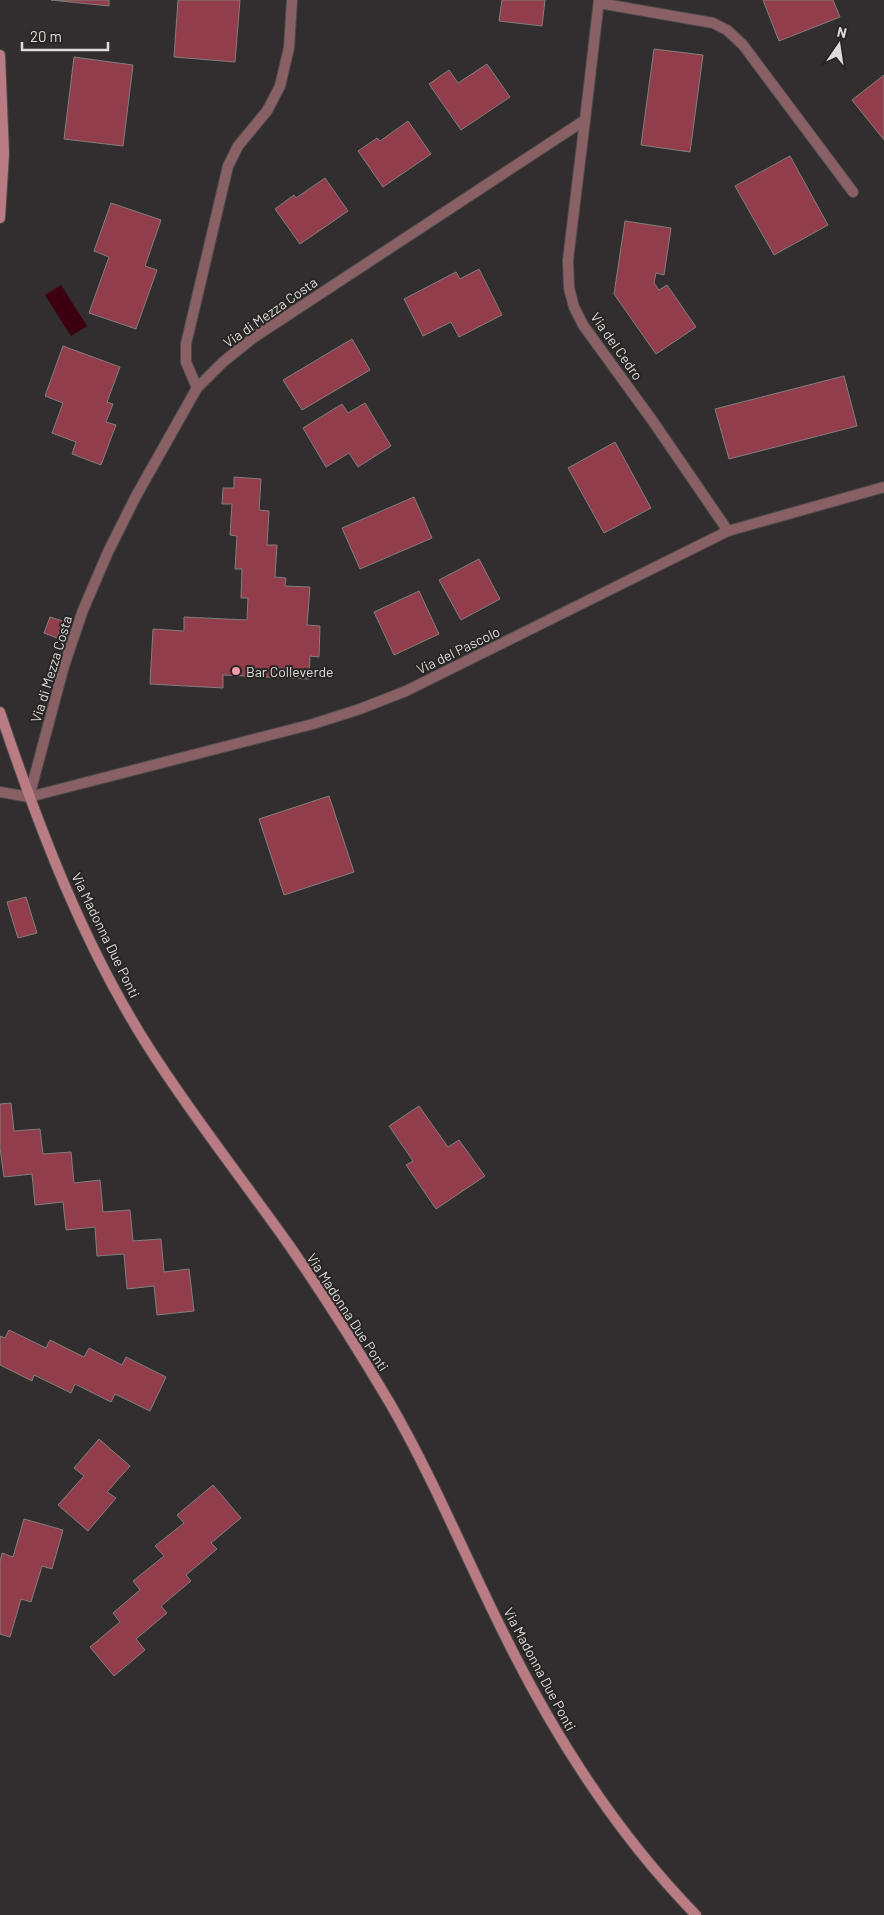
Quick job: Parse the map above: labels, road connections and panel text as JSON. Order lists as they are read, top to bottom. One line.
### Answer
{"streets":{"main road":["Via Madonna Due Ponti"],"street":["Via di Mezza Costa","Via del Cedro","Via del Pascolo"]},"crossings":[["Via di Mezza Costa","Via del Cedro"],["Via di Mezza Costa","Via del Pascolo"],["Via di Mezza Costa","Via Madonna Due Ponti"],["Via del Cedro","Via del Pascolo"],["Via del Pascolo","Via Madonna Due Ponti"]],"places":["Bar Colleverde"],"scale_bar":"20 m","north":"top"}
